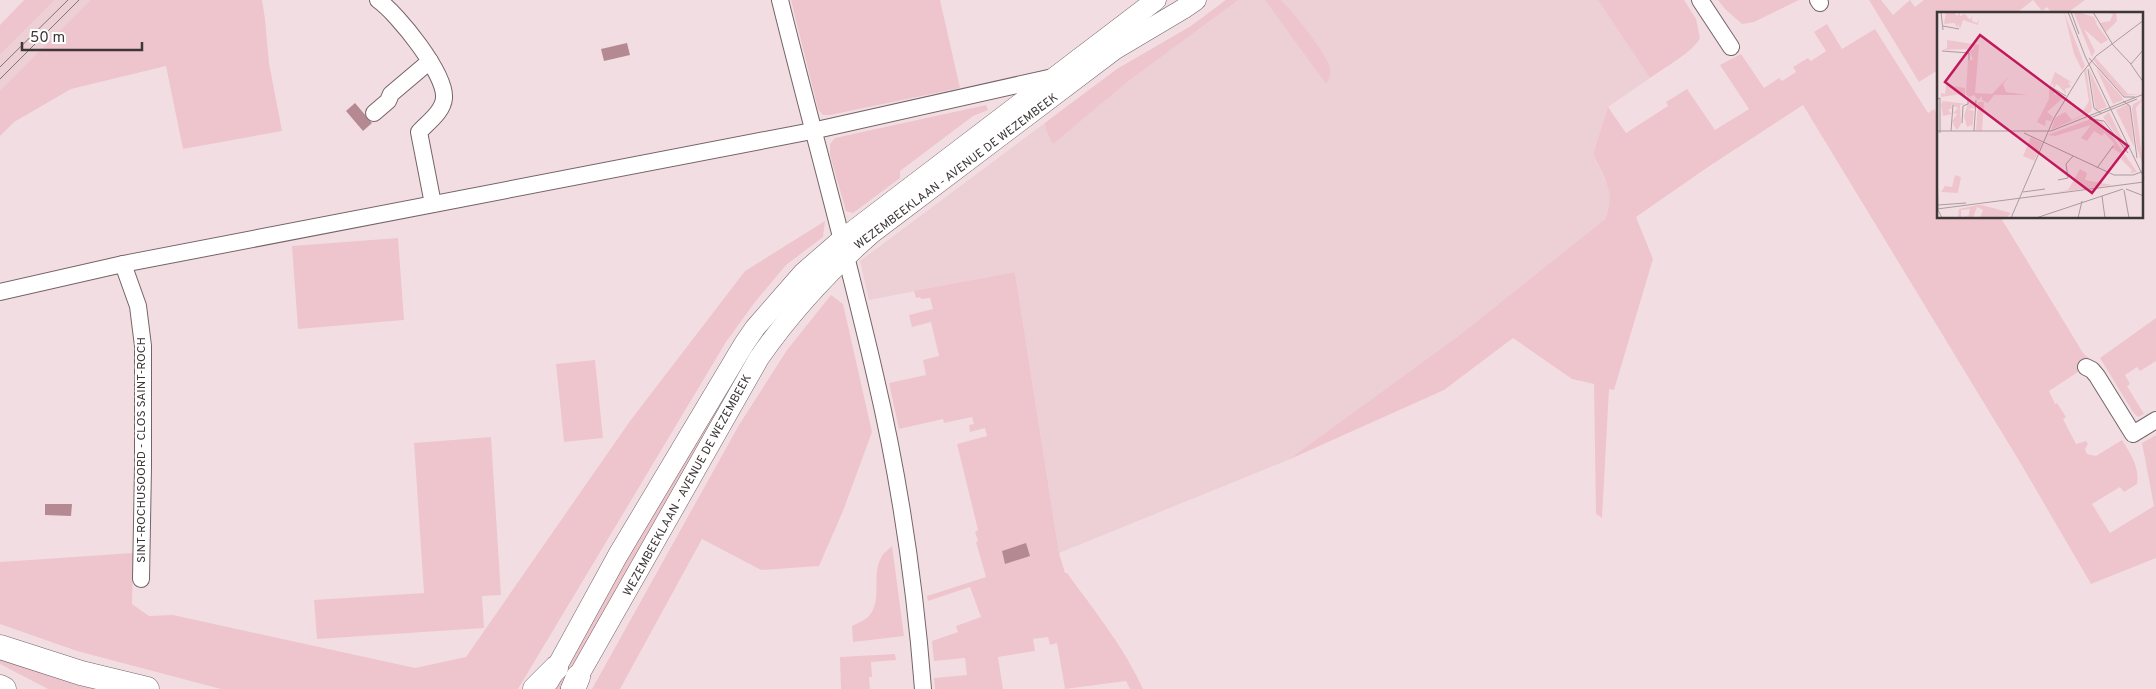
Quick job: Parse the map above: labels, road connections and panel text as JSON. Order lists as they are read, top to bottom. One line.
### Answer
{"streets":{"main road":["WEZEMBEEKLAAN - AVENUE DE WEZEMBEEK"],"street":["SINT-ROCHUSOORD - CLOS SAINT-ROCH"]},"scale_bar":"50 m"}
